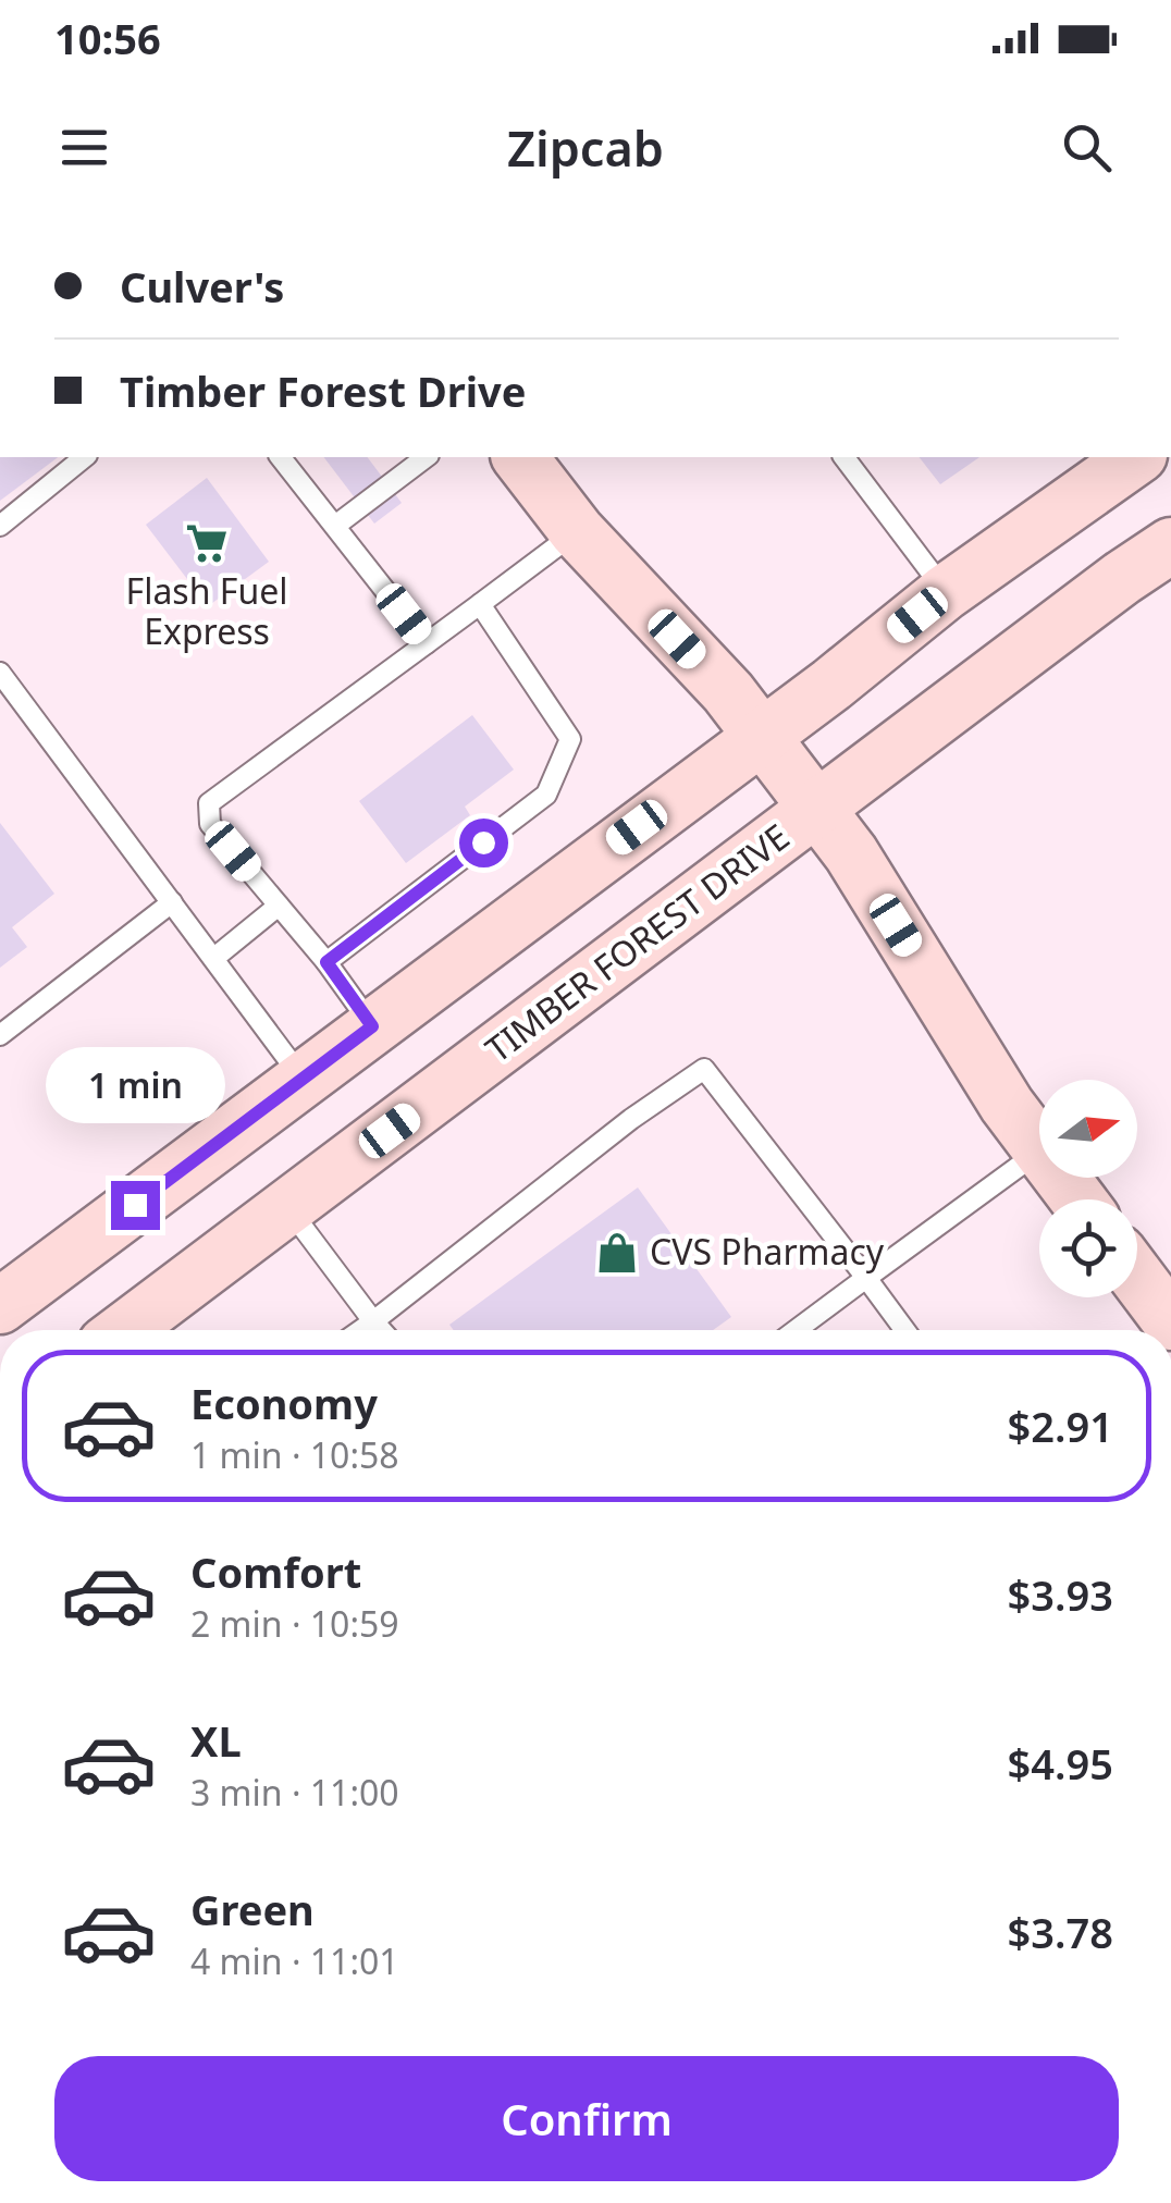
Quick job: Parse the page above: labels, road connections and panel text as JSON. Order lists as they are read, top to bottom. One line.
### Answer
{"streets":{"main road":["TIMBER FOREST DRIVE"]},"places":{"supermarket":["Flash Fuel Express"],"shop":["CVS Pharmacy"]},"north":"right","page":{"status":"10:56","header":"Zipcab","banner":["Culver's","Timber Forest Drive"],"bubble":"1 min","list":[{"name":"Economy","note":"1 min · 10:58","value":"$2.91"},{"name":"Comfort","note":"2 min · 10:59","value":"$3.93"},{"name":"XL","note":"3 min · 11:00","value":"$4.95"},{"name":"Green","note":"4 min · 11:01","value":"$3.78"}],"buttons":"Confirm"}}
